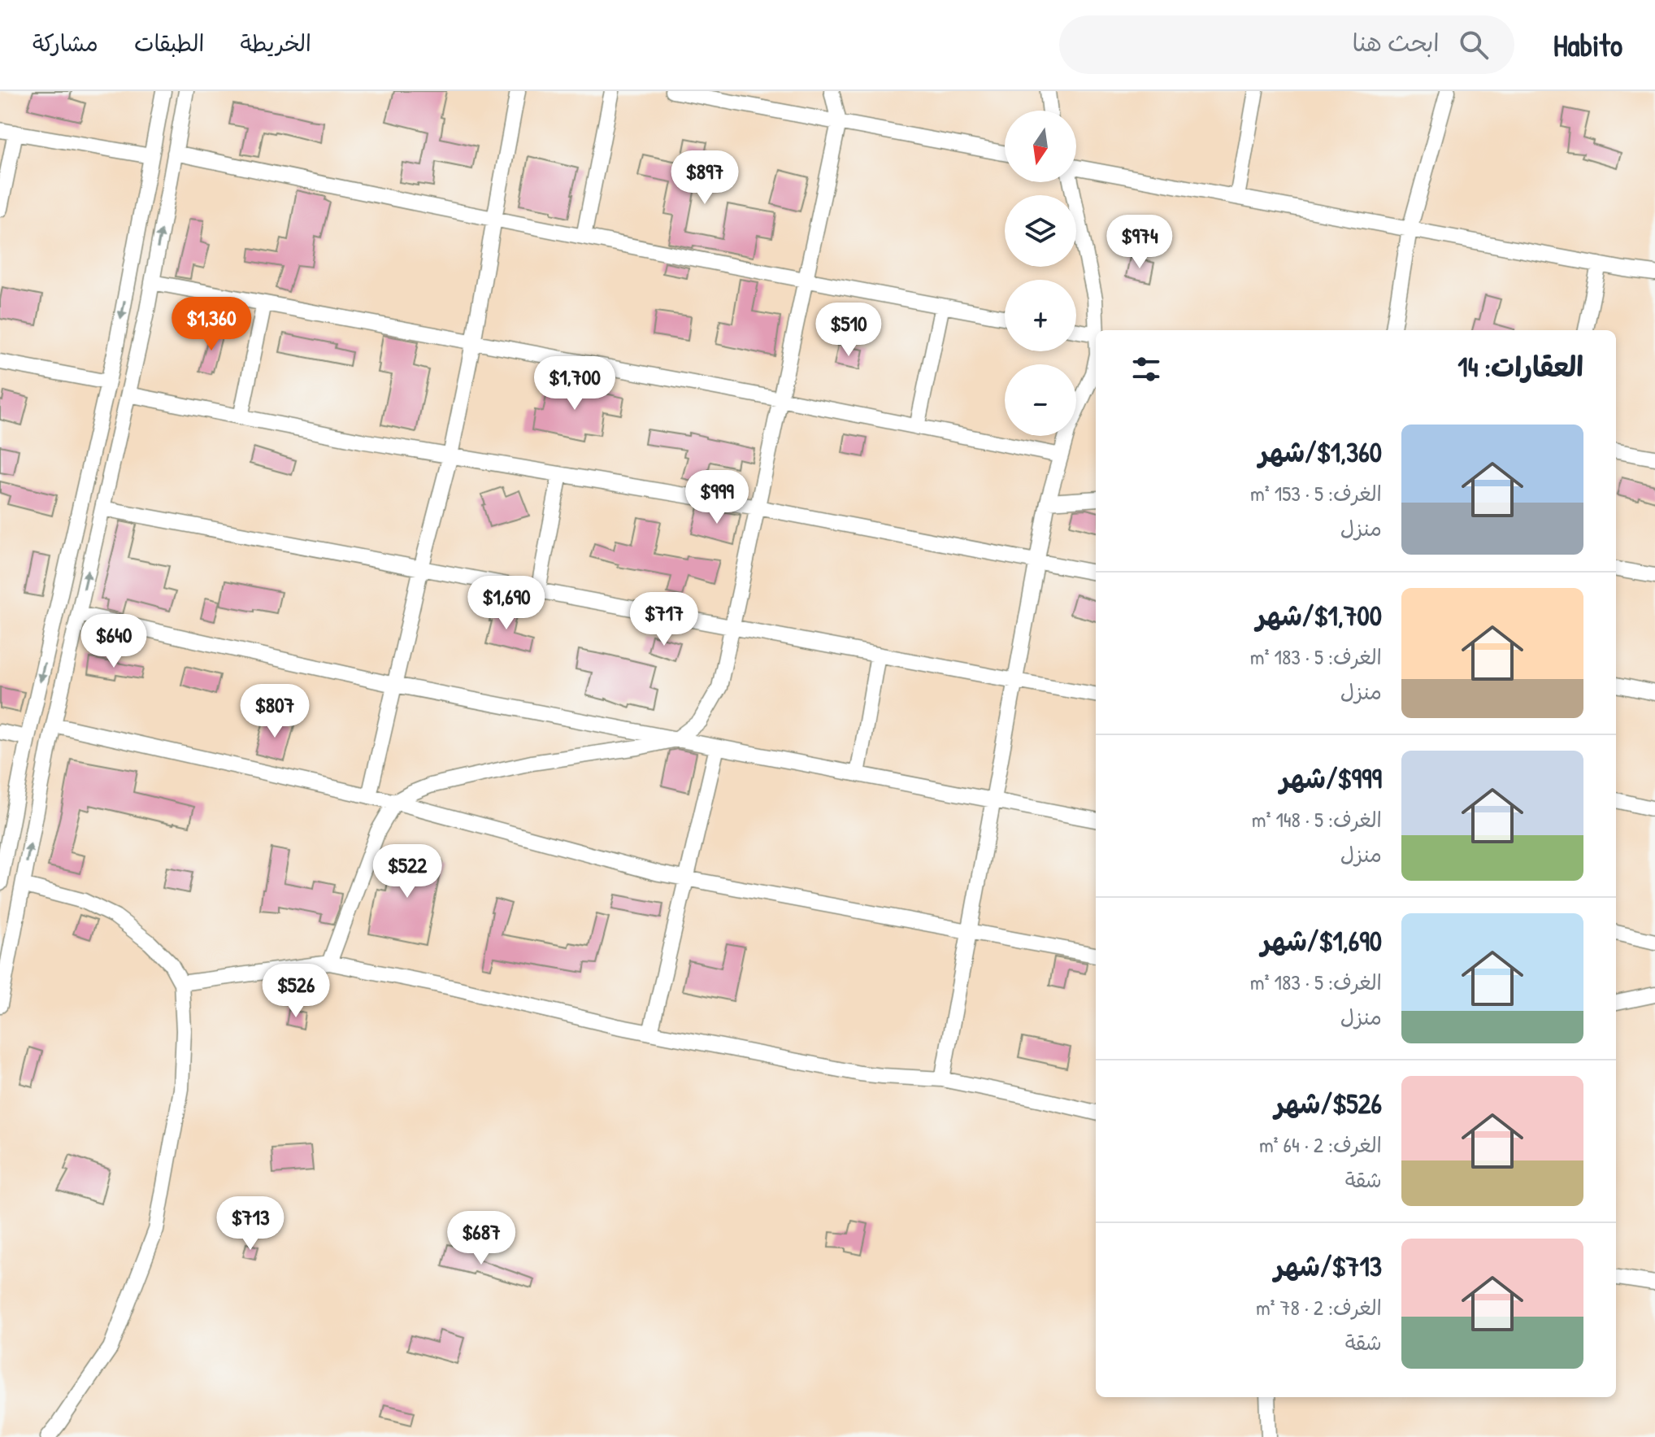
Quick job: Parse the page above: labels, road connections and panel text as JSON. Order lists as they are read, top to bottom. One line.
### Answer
{"north":"bottom","page":{"header":"Habito","search":"ابحث هنا","nav":["الخريطة","الطبقات","مشاركة"],"map_buttons":["+","−"],"price":["$897","$974","$1,360","$510","$1,700","$999","$1,690","$717","$640","$807","$522","$526","$713","$687"],"heading":"العقارات: 14","list":[{"name":"$1,360/شهر","note":"الغرف: 5 · 153 m² · منزل"},{"name":"$1,700/شهر","note":"الغرف: 5 · 183 m² · منزل"},{"name":"$999/شهر","note":"الغرف: 5 · 148 m² · منزل"},{"name":"$1,690/شهر","note":"الغرف: 5 · 183 m² · منزل"},{"name":"$526/شهر","note":"الغرف: 2 · 64 m² · شقة"},{"name":"$713/شهر","note":"الغرف: 2 · 78 m² · شقة"}]}}
